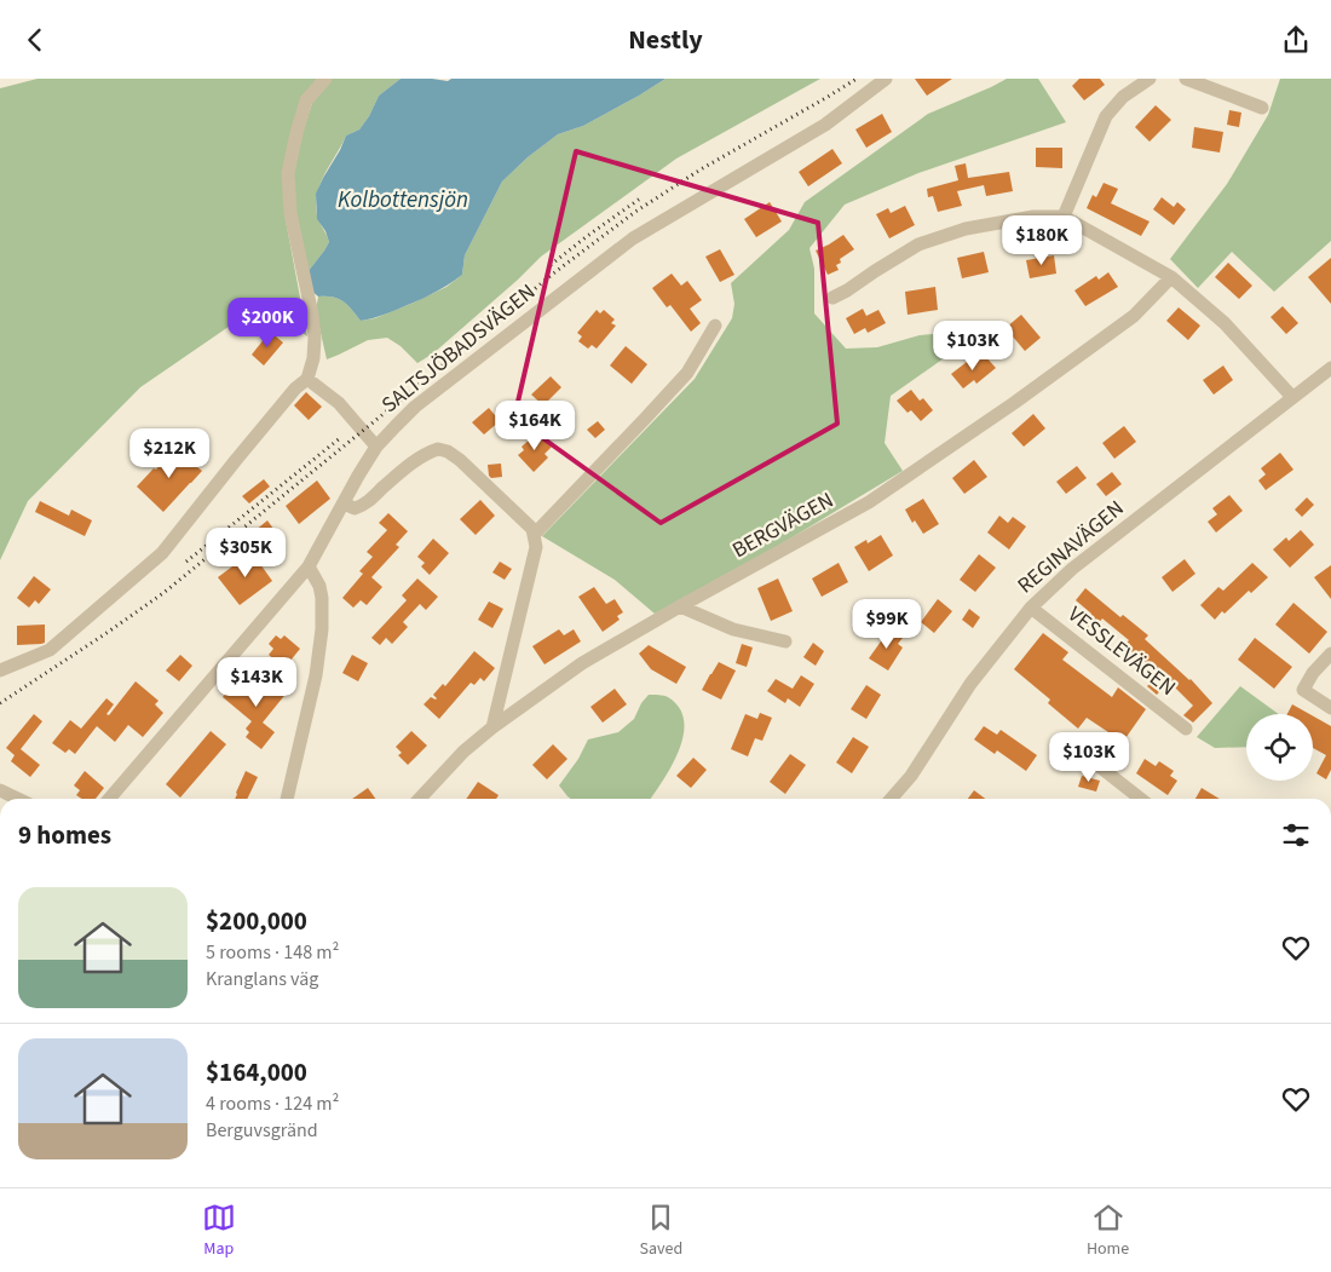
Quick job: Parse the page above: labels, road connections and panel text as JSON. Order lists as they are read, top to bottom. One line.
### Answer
{"streets":{"street":["SALTSJÖBADSVÄGEN","BERGVÄGEN","REGINAVÄGEN","VESSLEVÄGEN"]},"crossings":[["REGINAVÄGEN","VESSLEVÄGEN"]],"water":["Kolbottensjön"],"page":{"header":"Nestly","price":["$180K","$200K","$103K","$164K","$212K","$305K","$99K","$143K","$103K"],"heading":"9 homes","list":[{"name":"$200,000","note":"5 rooms · 148 m² · Kranglans väg"},{"name":"$164,000","note":"4 rooms · 124 m² · Berguvsgränd"}],"tabs":["Map","Saved","Home"]}}
